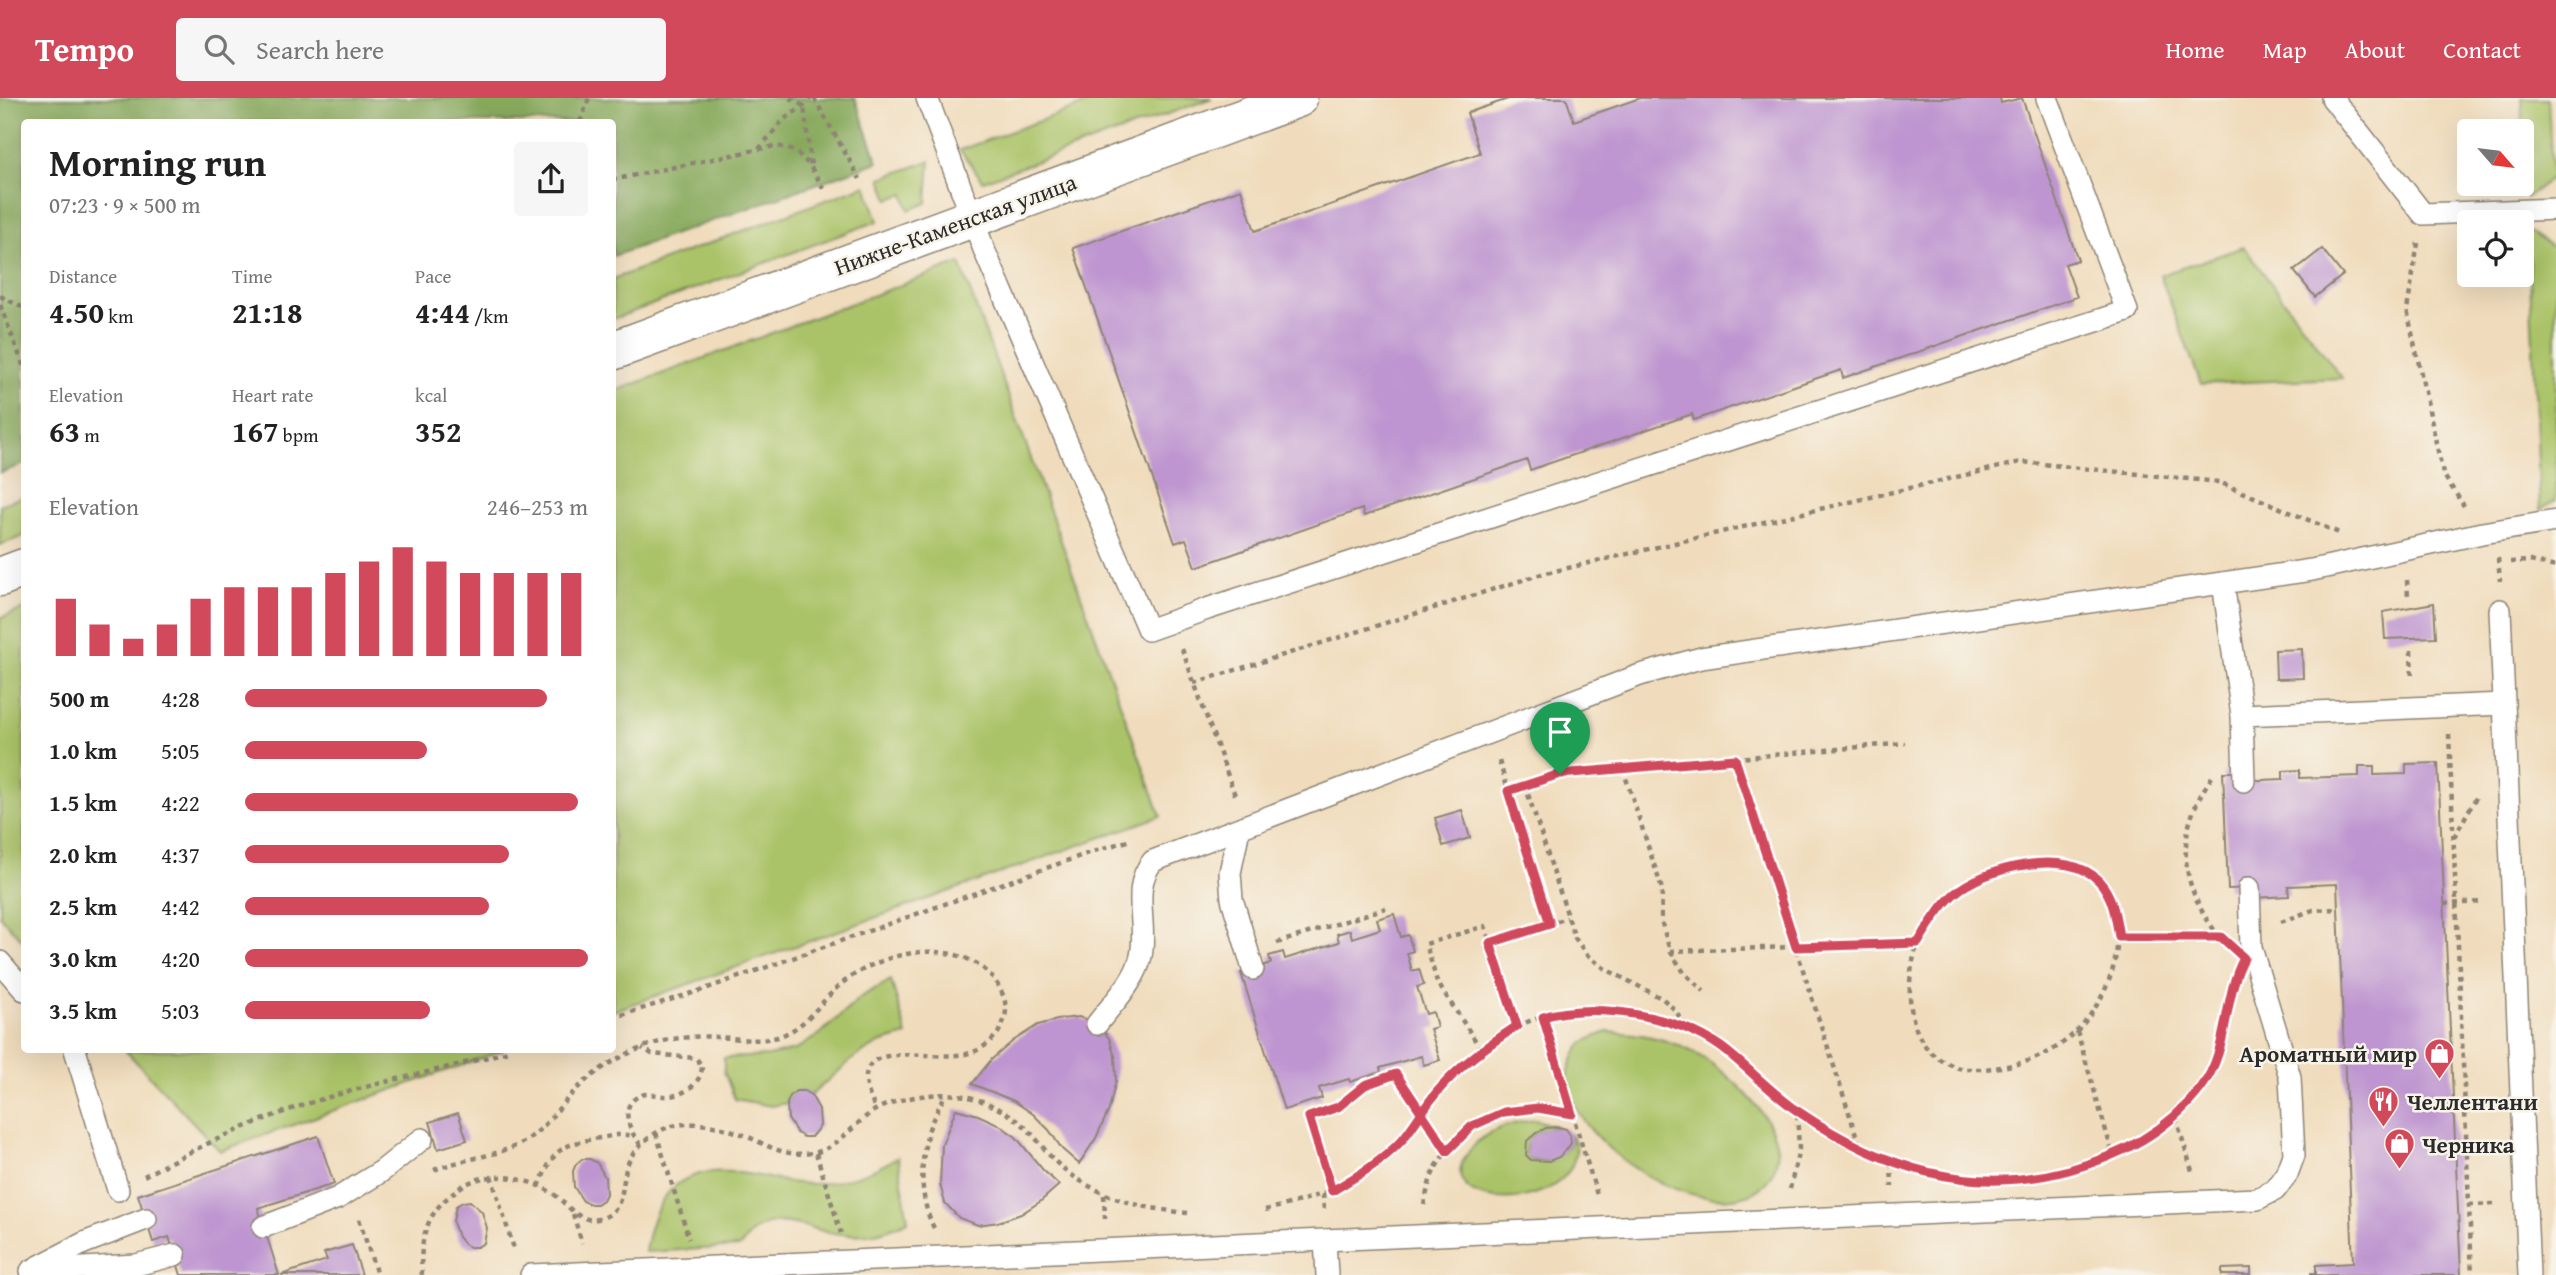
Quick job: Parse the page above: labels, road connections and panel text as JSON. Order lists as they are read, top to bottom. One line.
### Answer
{"streets":{"street":["Нижне-Каменская улица"]},"places":{"shop":["Ароматный мир","Черника"],"restaurant":["Челлентани"]},"north":"bottom right","page":{"header":"Tempo","search":"Search here","nav":["Home","Map","About","Contact"],"heading":["Morning run","07:23 · 9 × 500 m"],"stats":[["Distance","4.50 km"],["Time","21:18"],["Pace","4:44 /km"],["Elevation","63 m"],["Heart rate","167 bpm"],["kcal","352"]],"chart":["Elevation","246–253 m"],"list":[{"name":"500 m","note":"4:28"},{"name":"1.0 km","note":"5:05"},{"name":"1.5 km","note":"4:22"},{"name":"2.0 km","note":"4:37"},{"name":"2.5 km","note":"4:42"},{"name":"3.0 km","note":"4:20"},{"name":"3.5 km","note":"5:03"}]}}
